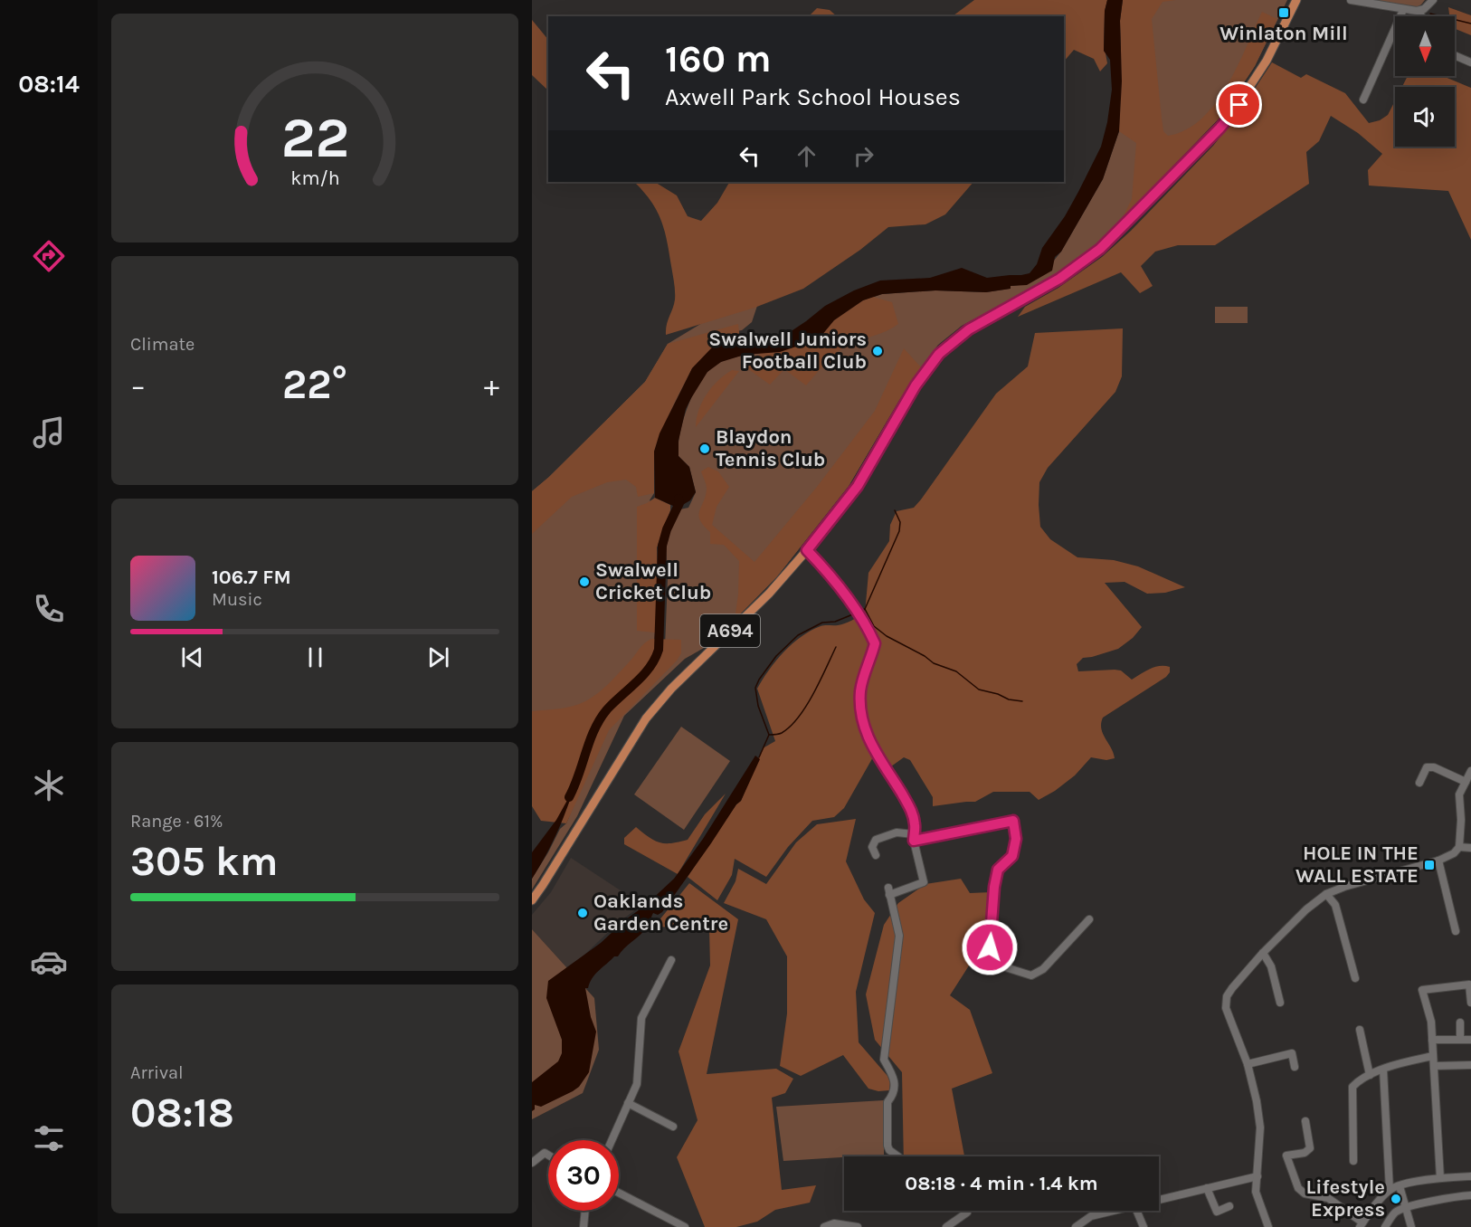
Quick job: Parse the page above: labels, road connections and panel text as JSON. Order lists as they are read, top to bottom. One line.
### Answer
{"streets":{"main road":["A694"]},"places":{"transit":["Winlaton Mill","HOLE IN THE WALL ESTATE"],"other":["Swalwell Juniors Football Club","Blaydon Tennis Club","Swalwell Cricket Club","Oaklands Garden Centre","Lifestyle Express"]},"north":"bottom","page":{"tabs":"08:14","turn":["160 m","Axwell Park School Houses"],"tile":["Climate",["Range · 61%","305 km"],["Arrival","08:18"]],"heat":["−","22°","+"],"song":["106.7 FM","Music"],"limit":"30","trip":"08:18 · 4 min · 1.4 km","gauge":["22","km/h"]}}
